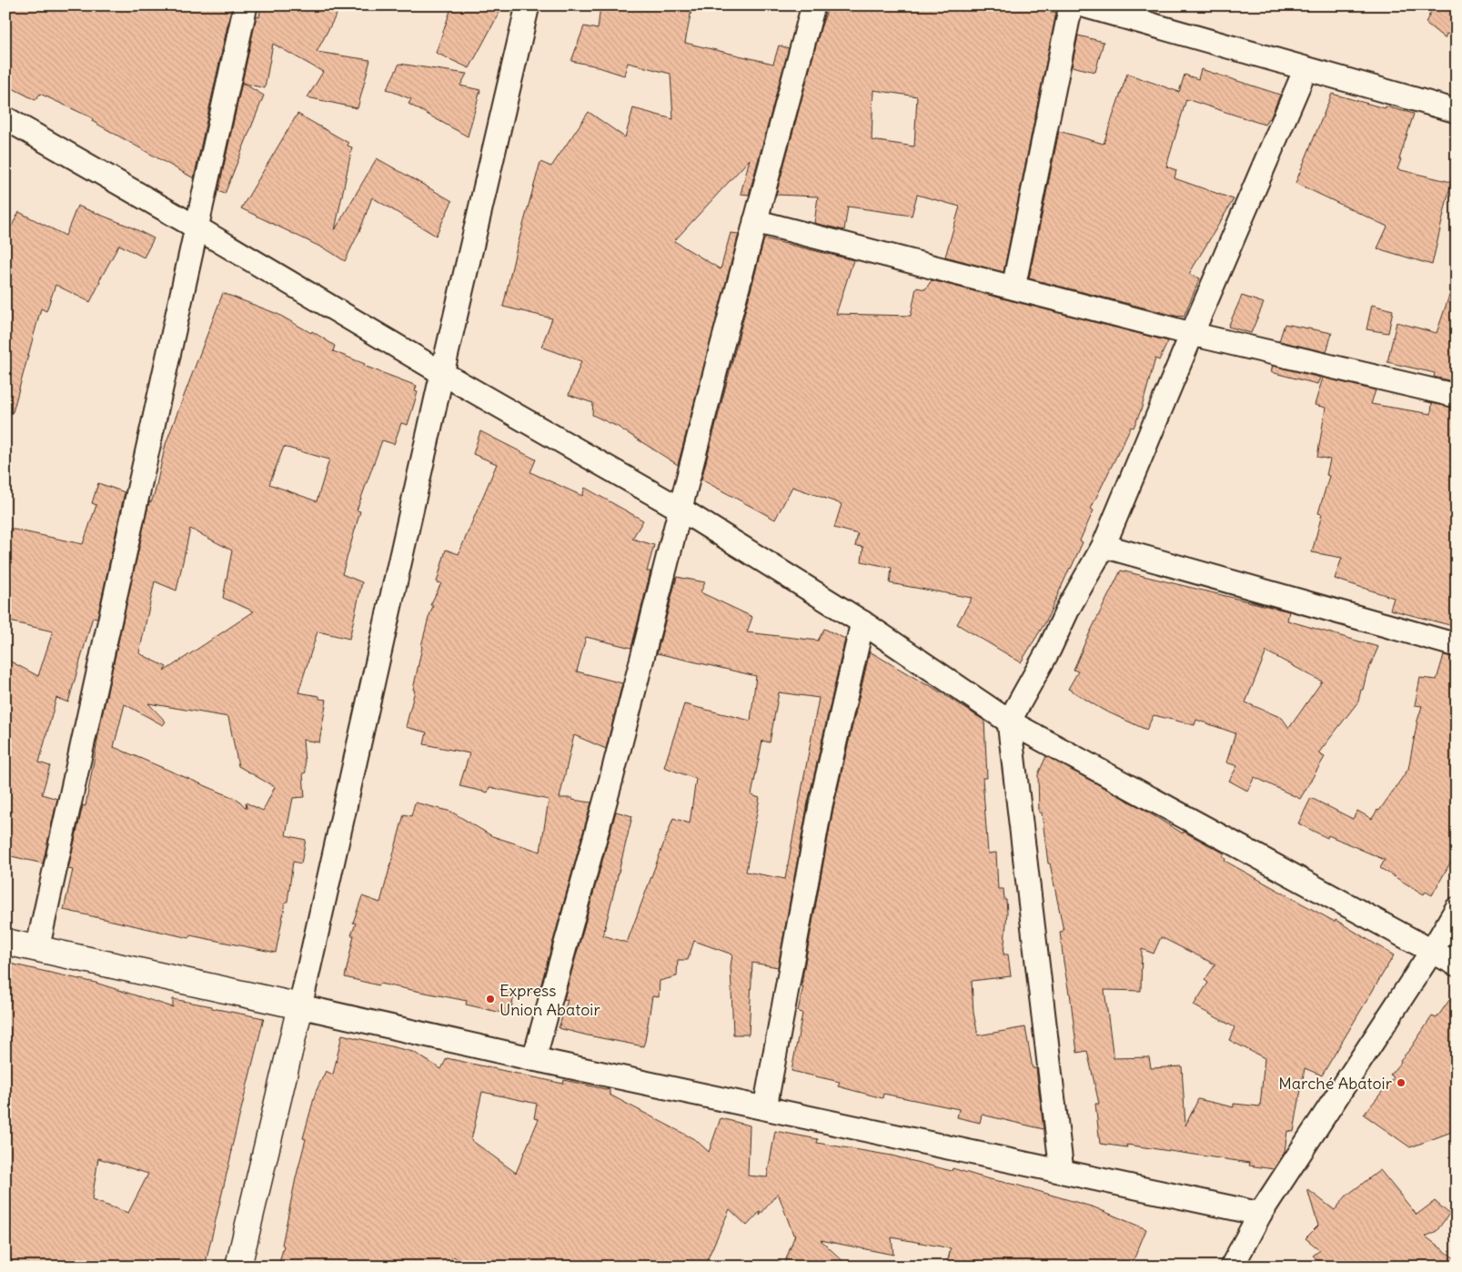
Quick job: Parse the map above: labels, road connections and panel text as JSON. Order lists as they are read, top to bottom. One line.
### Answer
{"places":["Express Union Abatoir","Marché Abatoir"]}
